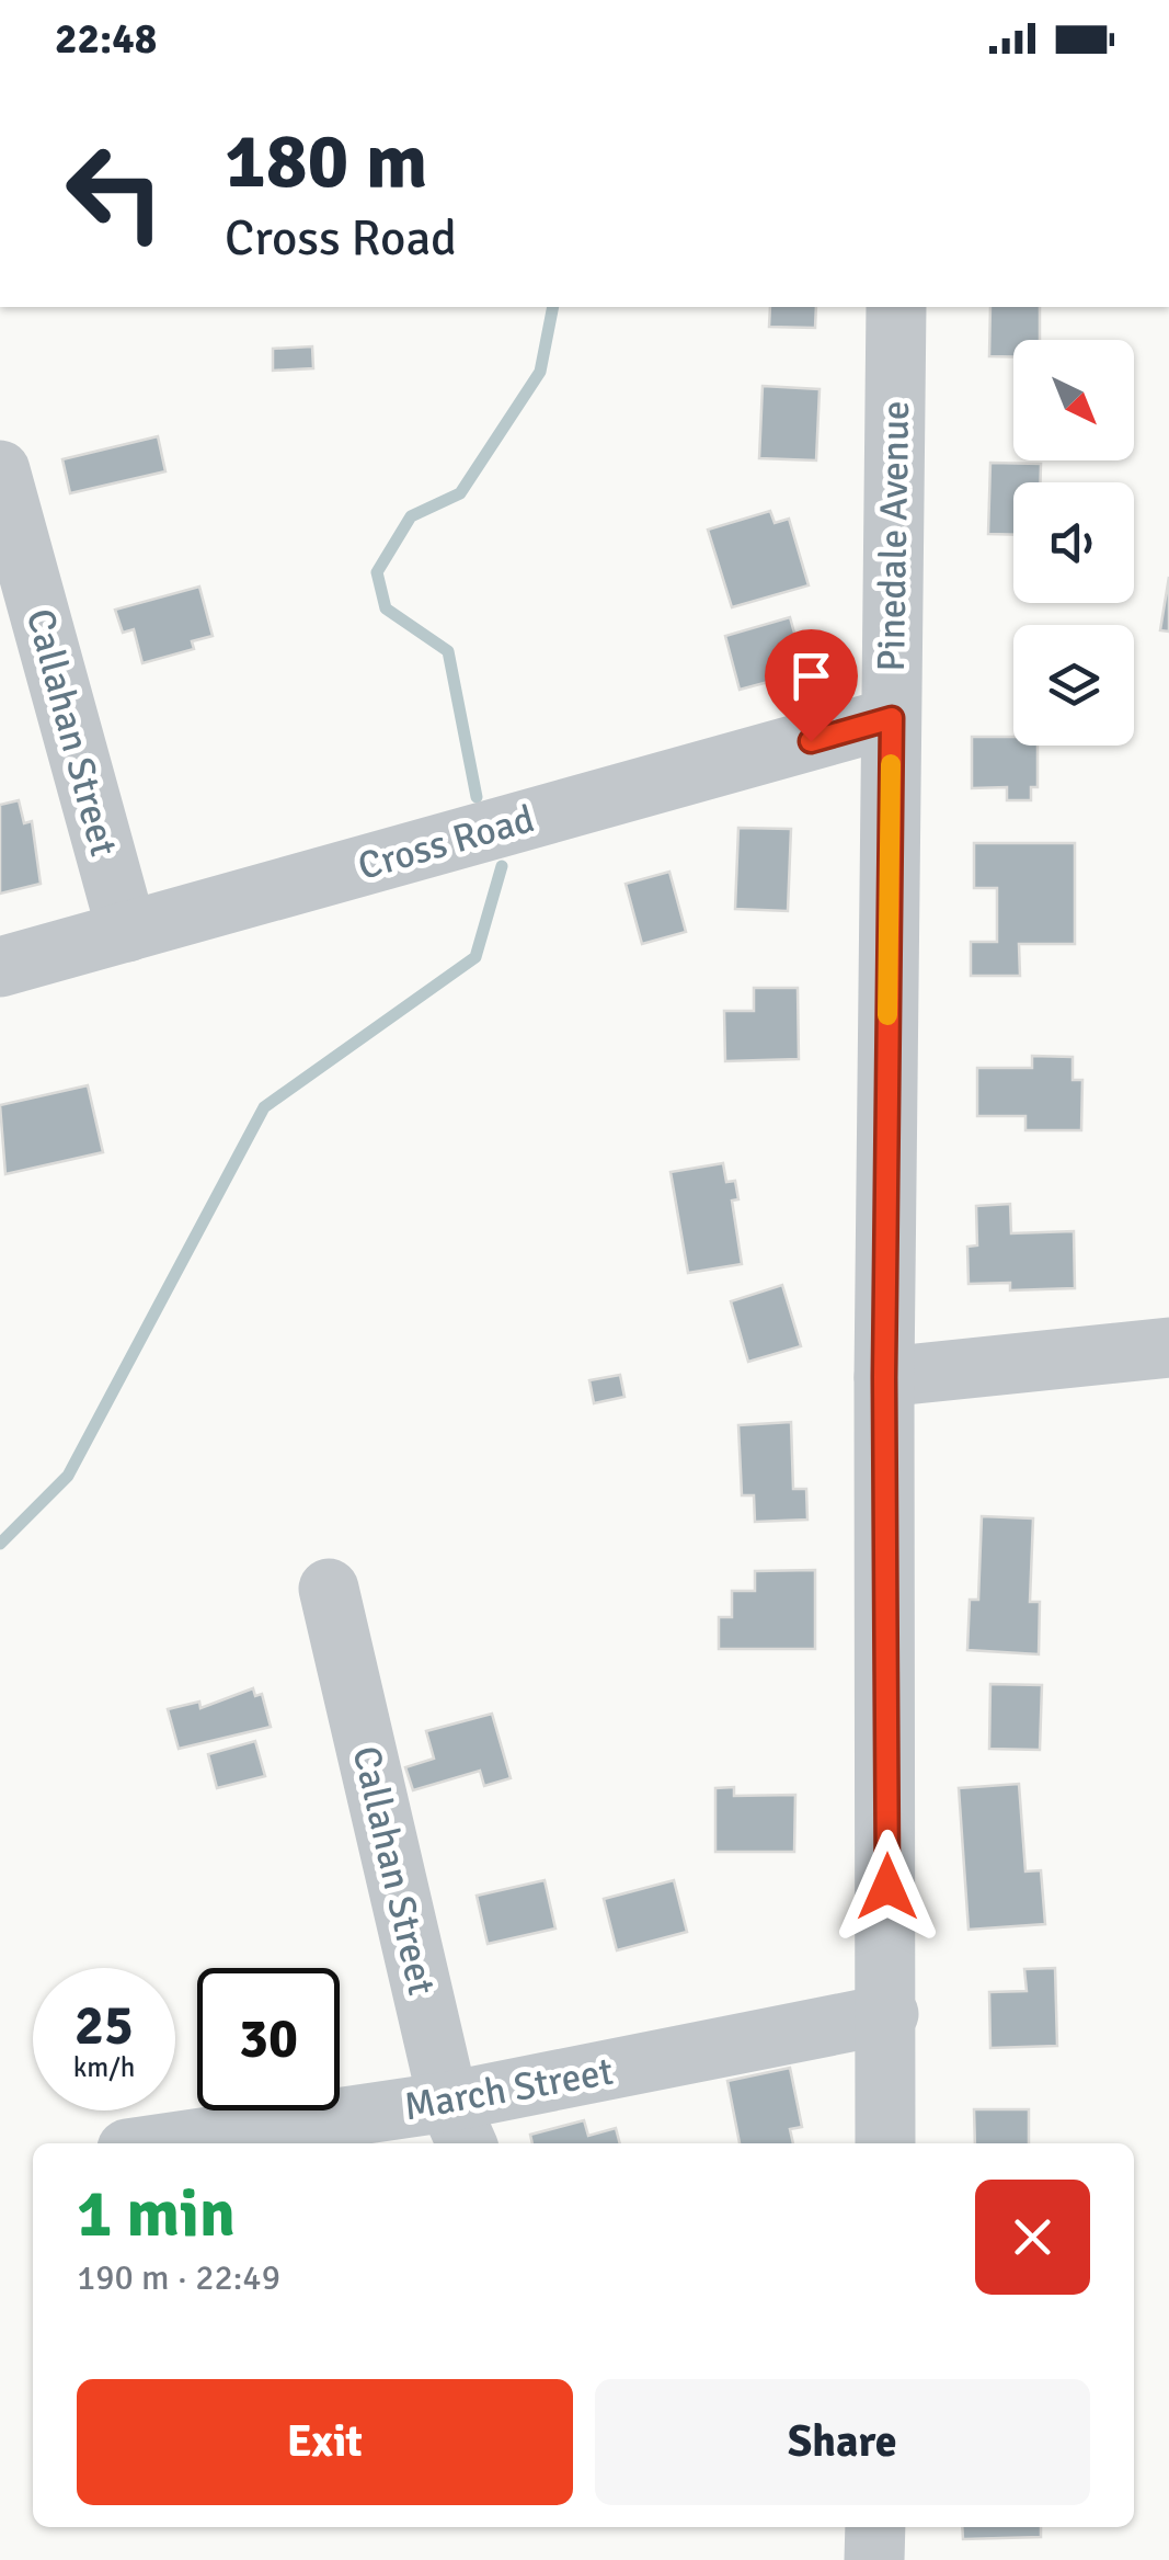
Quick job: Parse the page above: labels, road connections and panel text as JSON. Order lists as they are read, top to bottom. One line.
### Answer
{"streets":{"street":["Pinedale Avenue","Callahan Street","Cross Road","March Street"]},"crossings":[["Pinedale Avenue","Cross Road"],["Pinedale Avenue","March Street"],["Callahan Street","Cross Road"],["Callahan Street","March Street"]],"north":"bottom right","page":{"status":"22:48","turn":["180 m","Cross Road"],"speed":"25 km/h","limit":"30","heading":["1 min","190 m · 22:49"],"buttons":["Exit","Share"]}}
